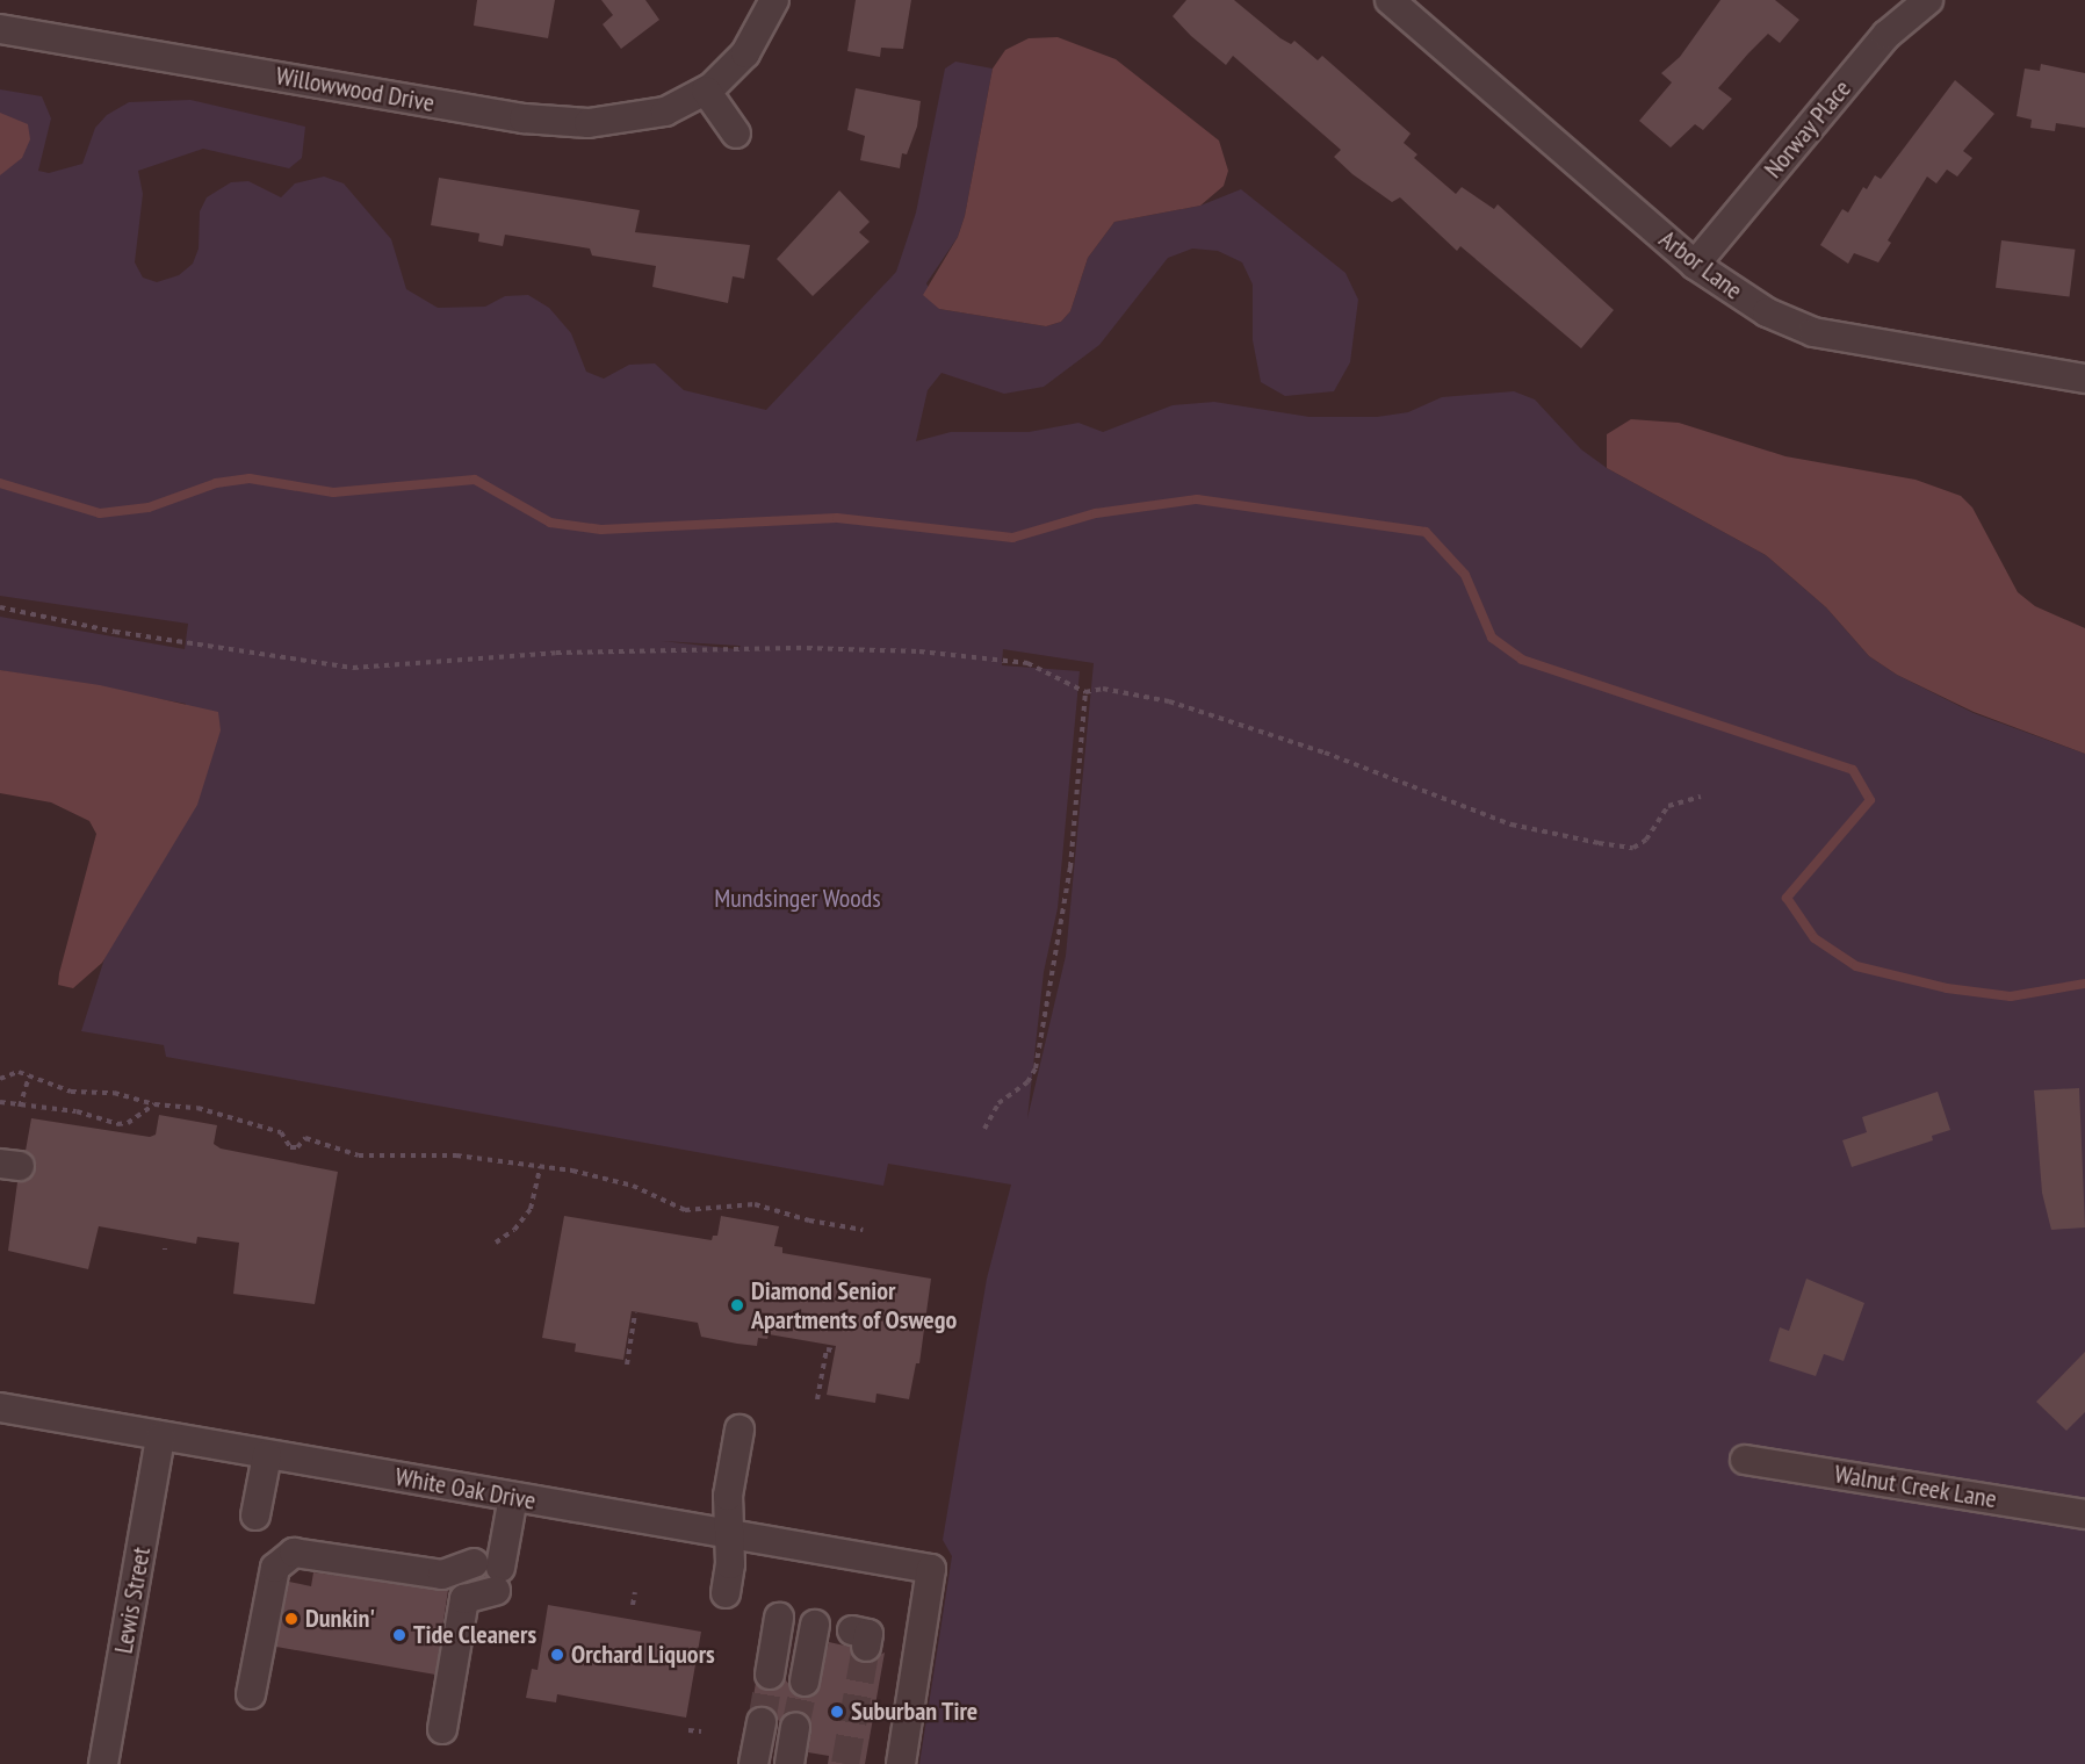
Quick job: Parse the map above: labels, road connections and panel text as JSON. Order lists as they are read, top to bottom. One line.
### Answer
{"streets":{"street":["Willowwood Drive","Norway Place","Arbor Lane","Walnut Creek Lane","White Oak Drive","Lewis Street"]},"crossings":[["Norway Place","Arbor Lane"],["White Oak Drive","Lewis Street"]],"parks":["Mundsinger Woods"],"places":["Diamond Senior Apartments of Oswego","Dunkin'","Tide Cleaners","Orchard Liquors","Suburban Tire"]}
